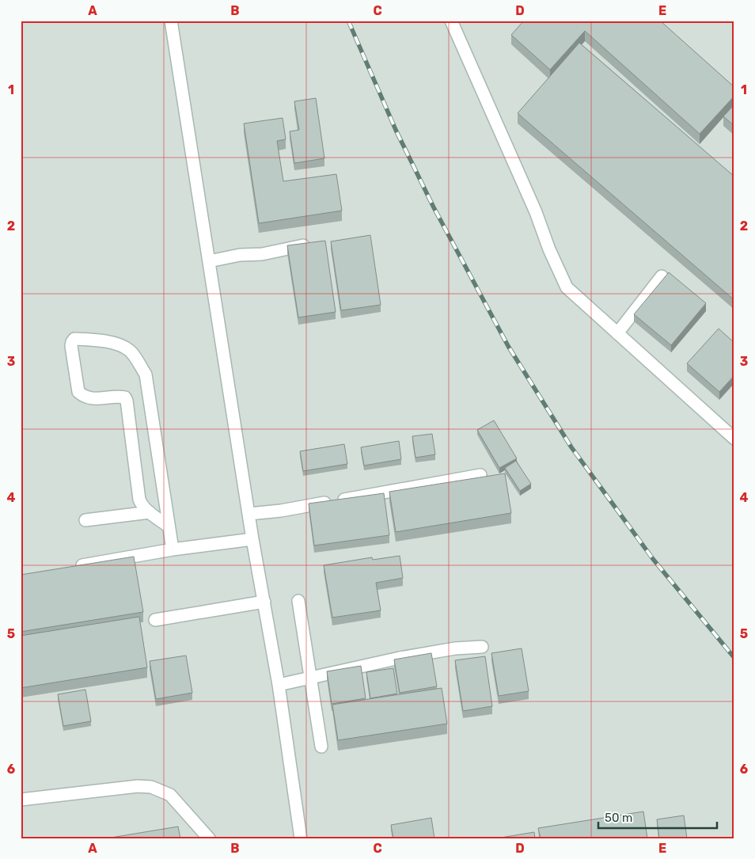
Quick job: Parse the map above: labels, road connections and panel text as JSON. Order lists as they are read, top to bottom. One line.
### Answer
{"scale_bar":"50 m","grid":{"columns":["A","B","C","D","E"],"rows":["1","2","3","4","5","6"]}}
